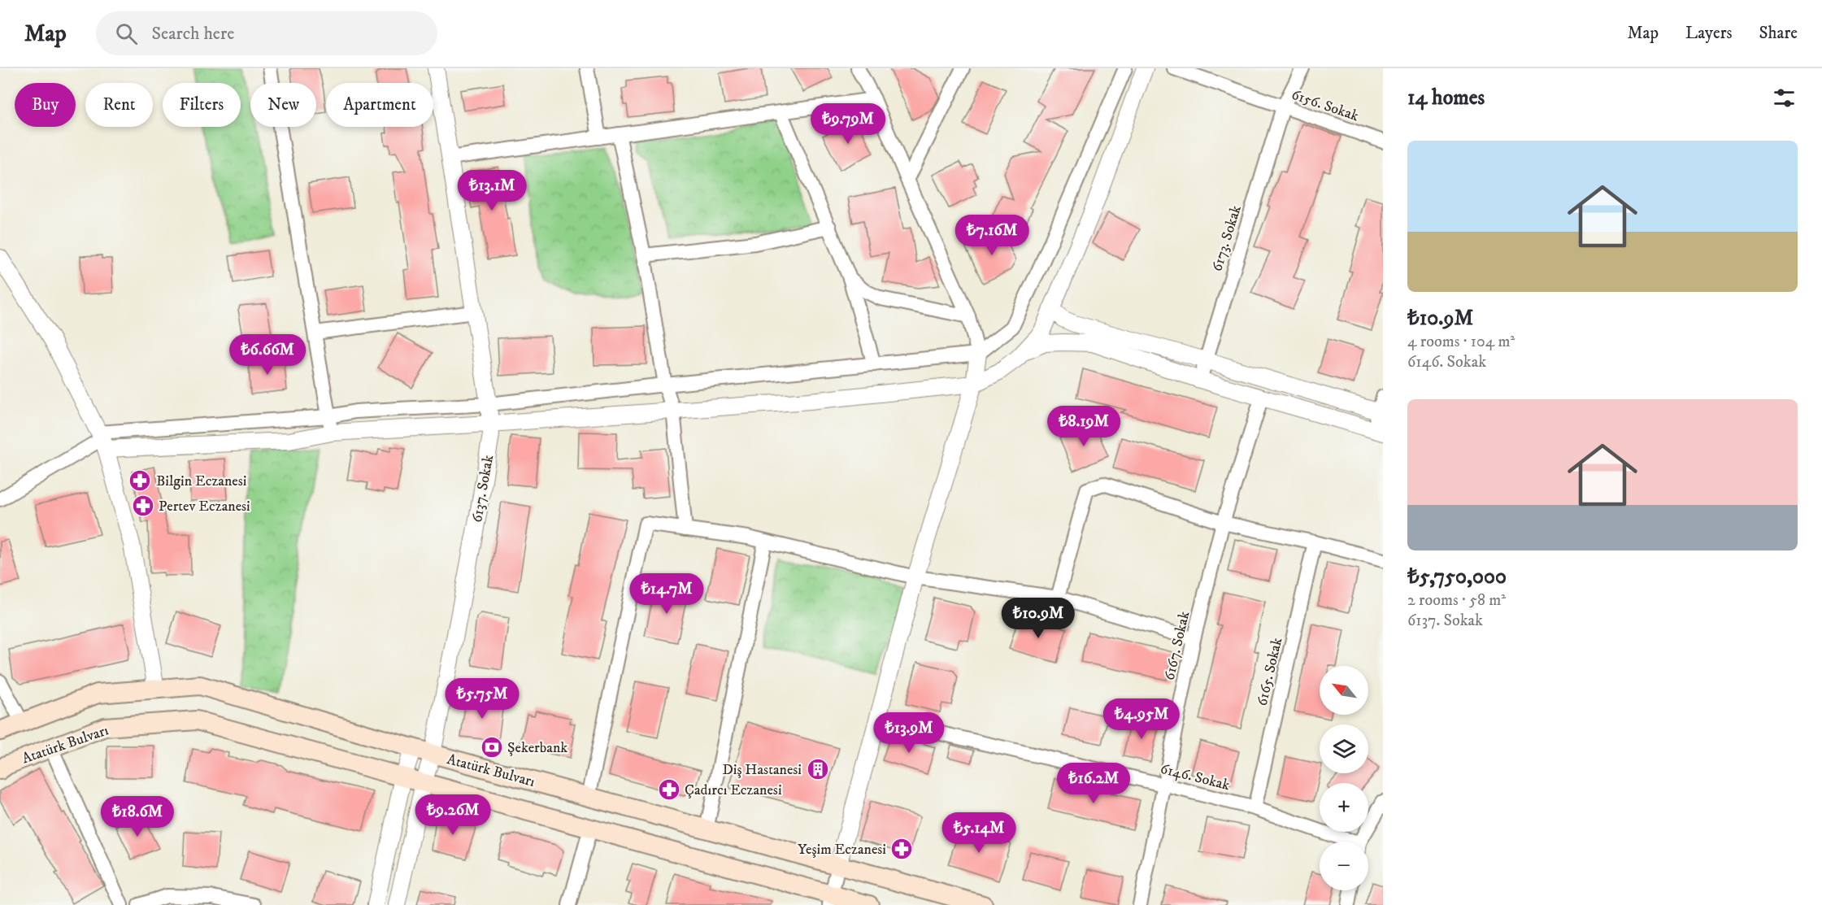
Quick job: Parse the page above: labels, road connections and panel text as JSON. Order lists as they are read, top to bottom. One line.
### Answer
{"streets":{"main road":["Atatürk Bulvarı"],"street":["6156. Sokak","6173. Sokak","6137. Sokak","6167. Sokak","6165. Sokak","6146. Sokak"]},"crossings":[["6156. Sokak","6173. Sokak"],["6137. Sokak","Atatürk Bulvarı"],["6167. Sokak","6146. Sokak"],["6165. Sokak","6146. Sokak"]],"places":{"pharmacy":["Bilgin Eczanesi","Pertev Eczanesi","Çadırcı Eczanesi","Yeşim Eczanesi"],"bank":["Şekerbank"],"building":["Diş Hastanesi"]},"north":"top left","page":{"header":"Map","search":"Search here","nav":["Map","Layers","Share"],"heading":"14 homes","chip":["Buy","Rent","Filters","New","Apartment"],"price":["₺9.79M","₺13.1M","₺7.16M","₺6.66M","₺8.19M","₺14.7M","₺10.9M","₺5.75M","₺4.95M","₺13.9M","₺16.2M","₺9.26M","₺18.6M","₺5.14M"],"list":[{"name":"₺10.9M","note":"4 rooms · 104 m² · 6146. Sokak"},{"name":"₺5,750,000","note":"2 rooms · 58 m² · 6137. Sokak"}],"map_buttons":["+","−"]}}
